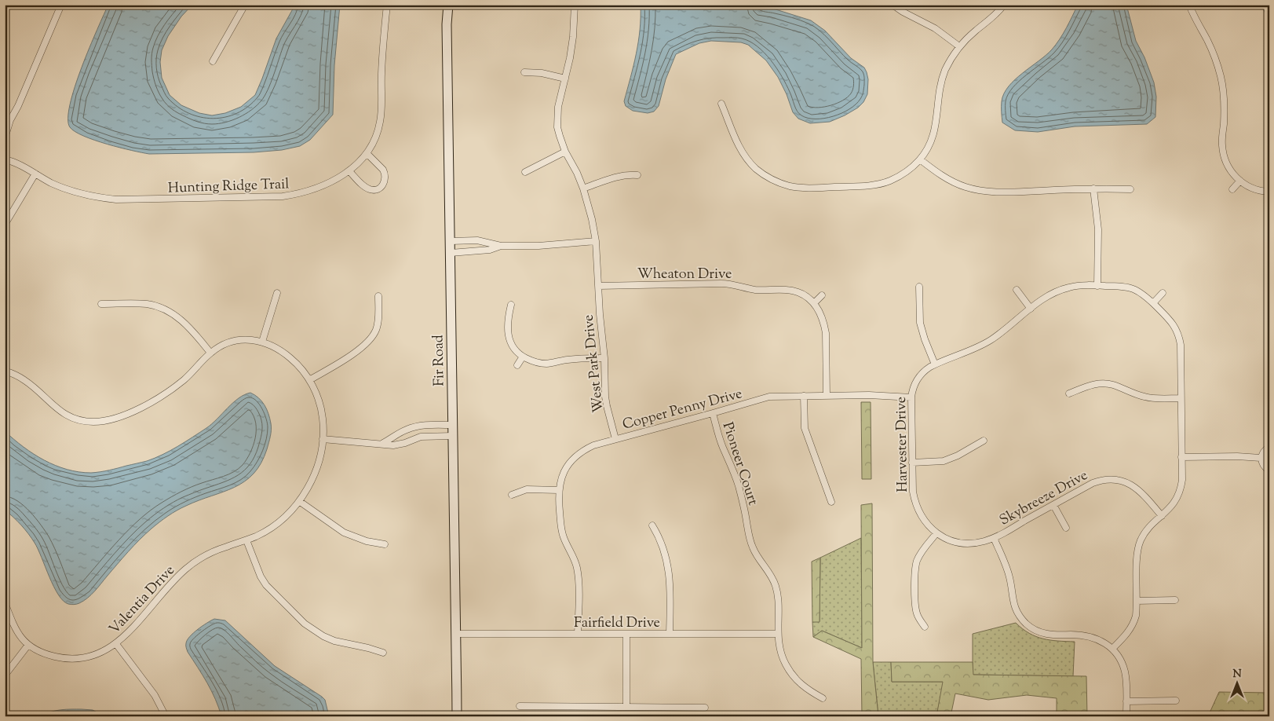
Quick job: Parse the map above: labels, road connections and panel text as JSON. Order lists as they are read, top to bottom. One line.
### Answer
{"streets":{"street":["Hunting Ridge Trail","Wheaton Drive","Fir Road","West Park Drive","Copper Penny Drive","Harvester Drive","Pioneer Court","Skybreeze Drive","Valentia Drive","Fairfield Drive"]},"crossings":[["Wheaton Drive","West Park Drive"],["Fir Road","Fairfield Drive"],["West Park Drive","Copper Penny Drive"],["Copper Penny Drive","Harvester Drive"],["Copper Penny Drive","Pioneer Court"],["Harvester Drive","Skybreeze Drive"],["Pioneer Court","Fairfield Drive"]],"north":"top"}
